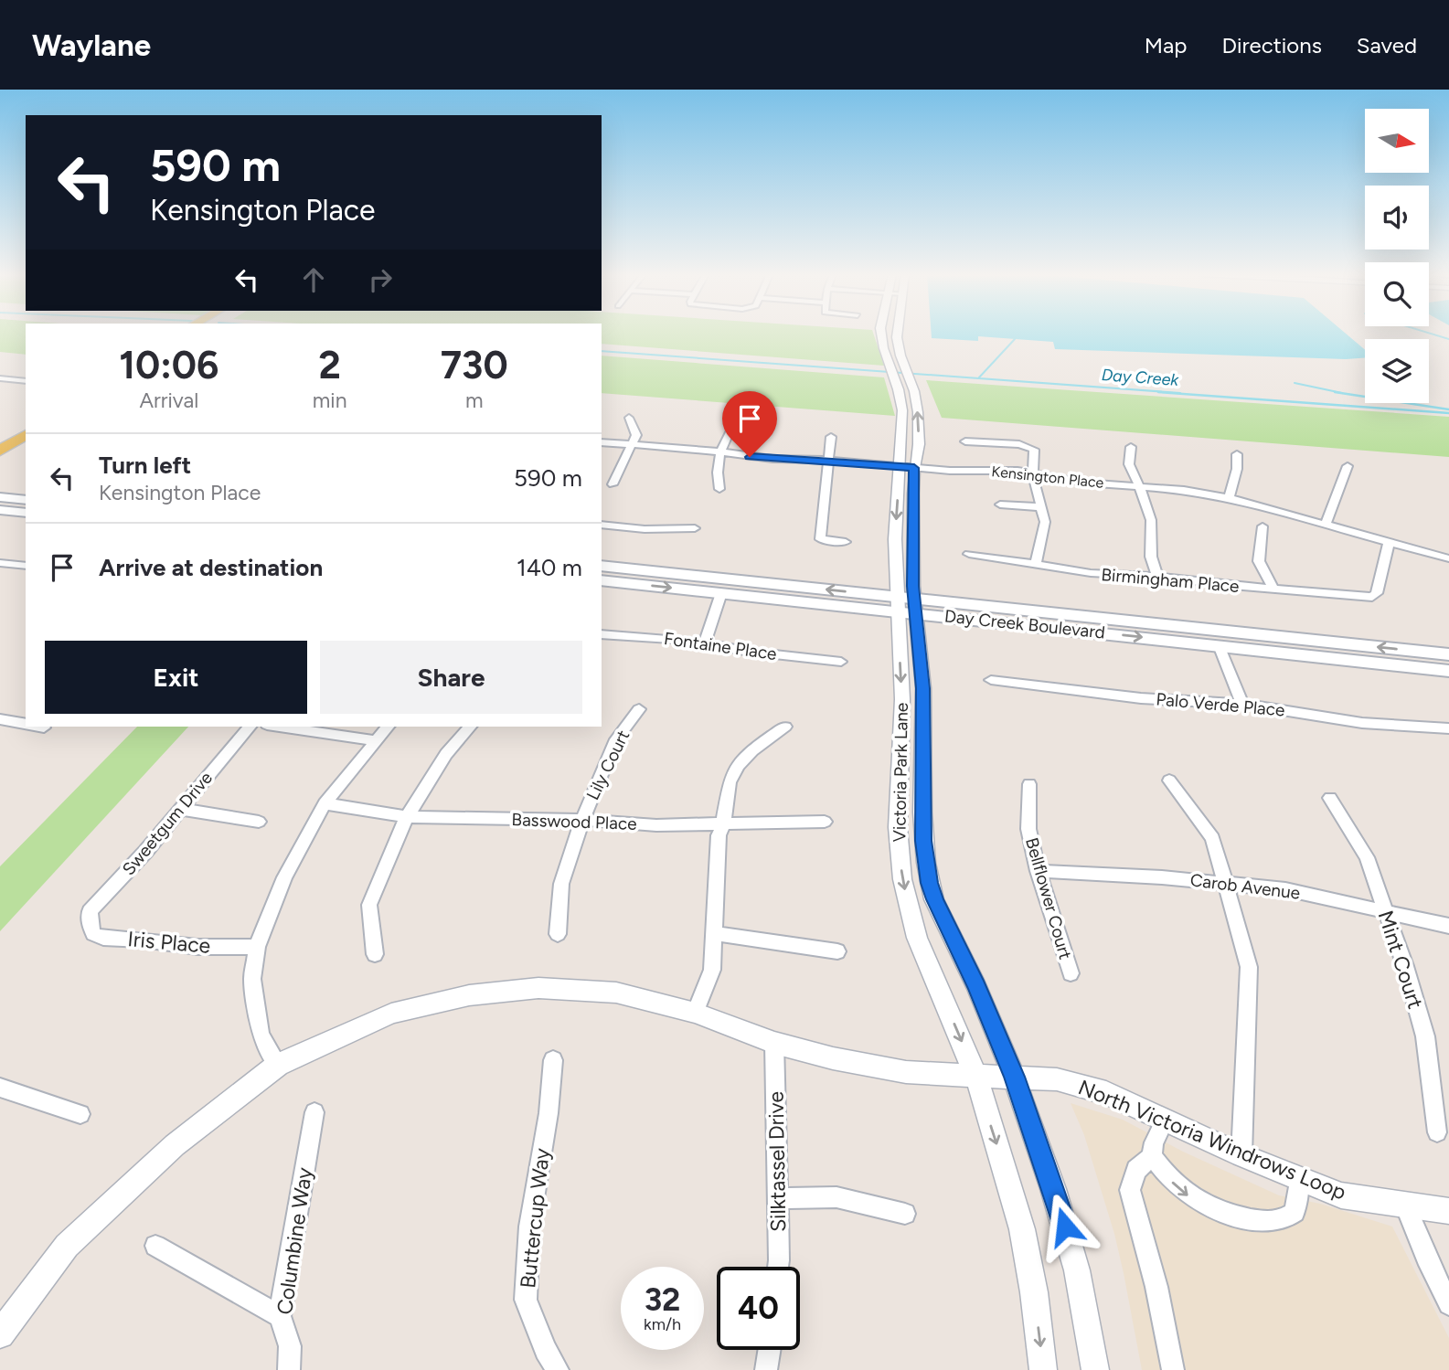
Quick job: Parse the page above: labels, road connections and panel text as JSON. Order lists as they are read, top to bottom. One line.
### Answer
{"streets":{"main road":["Day Creek Boulevard"],"street":["Kensington Place","Birmingham Place","Fontaine Place","Palo Verde Place","Lily Court","Victoria Park Lane","Basswood Place","Sweetgum Drive","Carob Avenue","Bellflower Court","Iris Place","Mint Court","North Victoria Windrows Loop","Silktassel Drive","Buttercup Way","Columbine Way"]},"crossings":[["Kensington Place","Birmingham Place"],["Kensington Place","Victoria Park Lane"],["Day Creek Boulevard","Victoria Park Lane"],["Lily Court","Basswood Place"],["Victoria Park Lane","North Victoria Windrows Loop"],["Sweetgum Drive","Iris Place"],["Carob Avenue","Bellflower Court"],["Carob Avenue","Mint Court"],["North Victoria Windrows Loop","Silktassel Drive"]],"water":["Day Creek"],"north":"right","page":{"header":"Waylane","nav":["Map","Directions","Saved"],"turn":["590 m","Kensington Place"],"eta":["10:06","Arrival","2","min","730","m"],"list":[{"name":"Turn left","note":"Kensington Place","value":"590 m"},{"name":"Arrive at destination","value":"140 m"}],"buttons":["Exit","Share"],"speed":"32 km/h","limit":"40"}}
